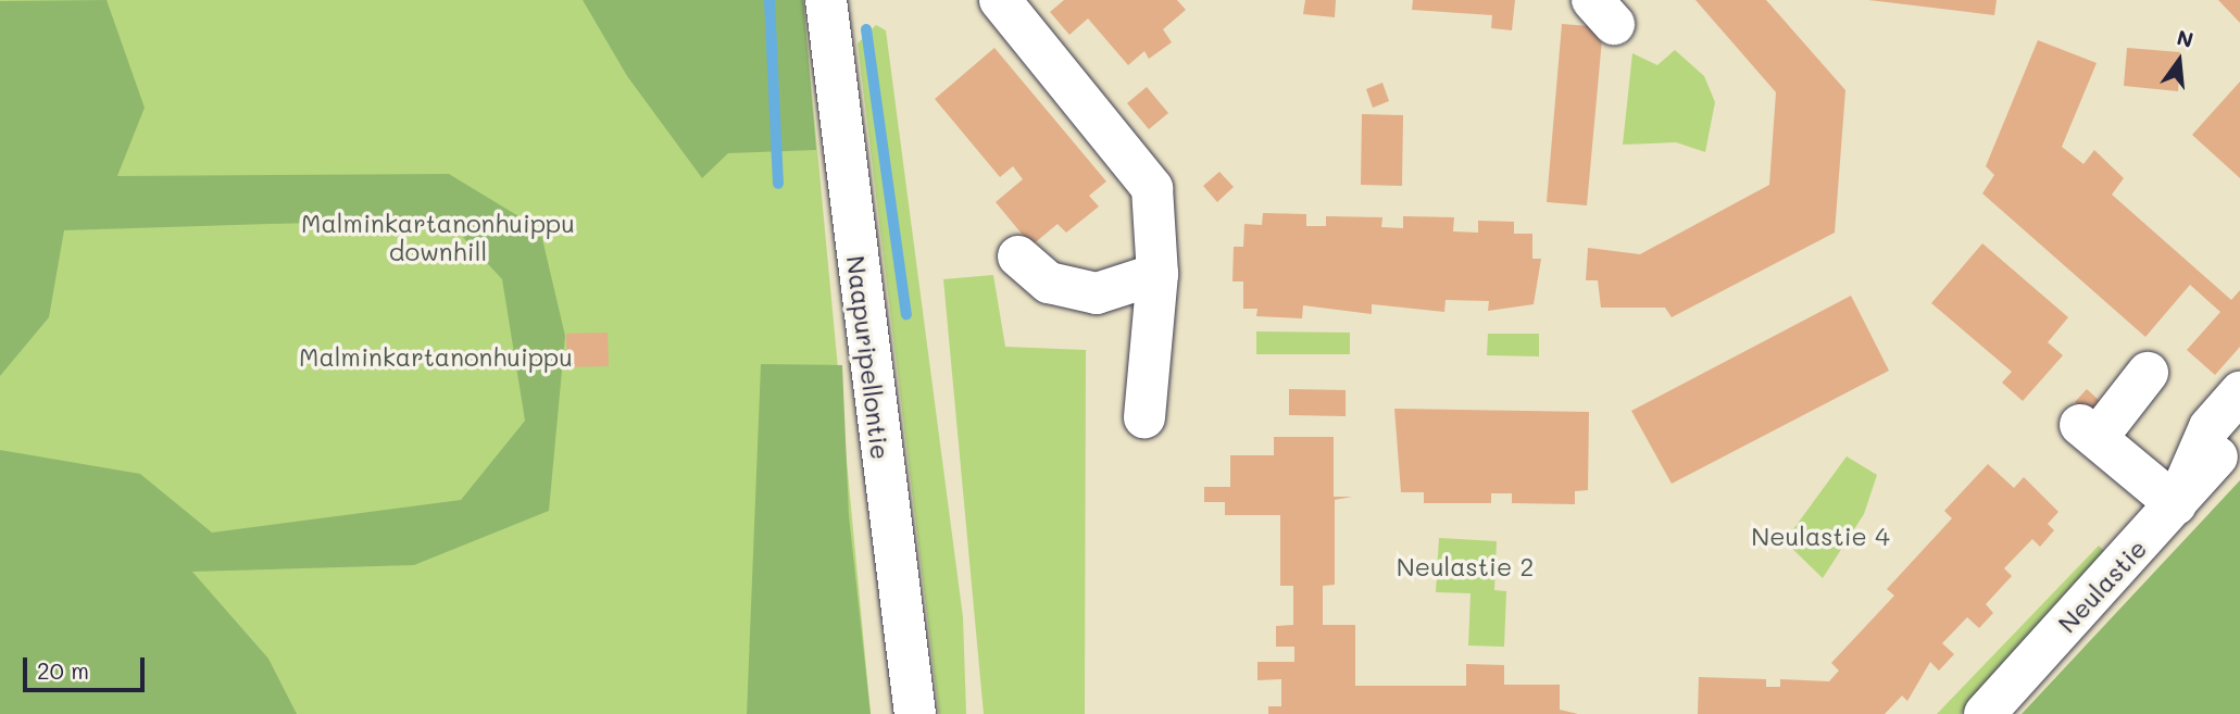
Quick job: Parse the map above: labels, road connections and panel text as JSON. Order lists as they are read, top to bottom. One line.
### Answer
{"streets":{"street":["Naapuripellontie","Neulastie"]},"parks":["Malminkartanonhuippu downhill","Malminkartanonhuippu","Neulastie 4","Neulastie 2"],"scale_bar":"20 m","north":"top"}
